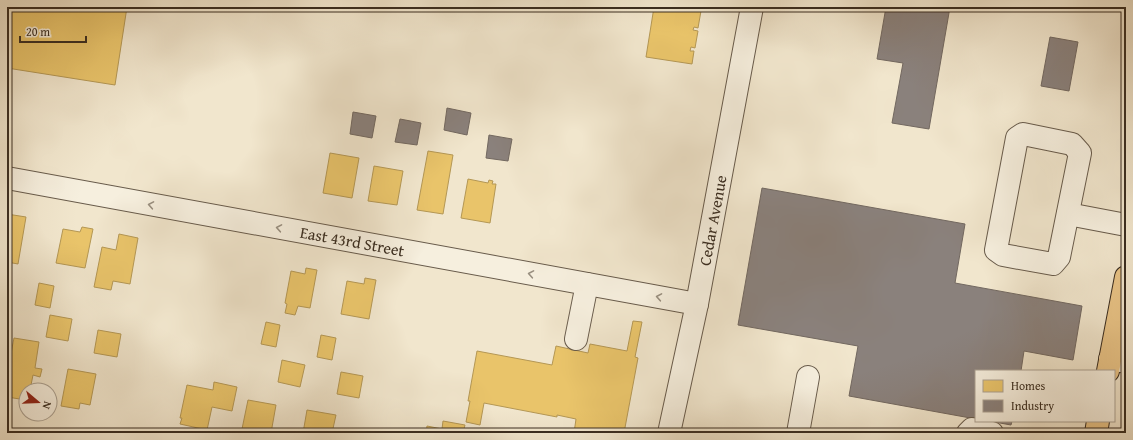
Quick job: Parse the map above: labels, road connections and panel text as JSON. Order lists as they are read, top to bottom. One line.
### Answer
{"streets":{"street":["Cedar Avenue","East 43rd Street"]},"crossings":[["Cedar Avenue","East 43rd Street"]],"one_way":["East 43rd Street"],"legend":["Homes","Industry"],"scale_bar":"20 m","north":"right"}
